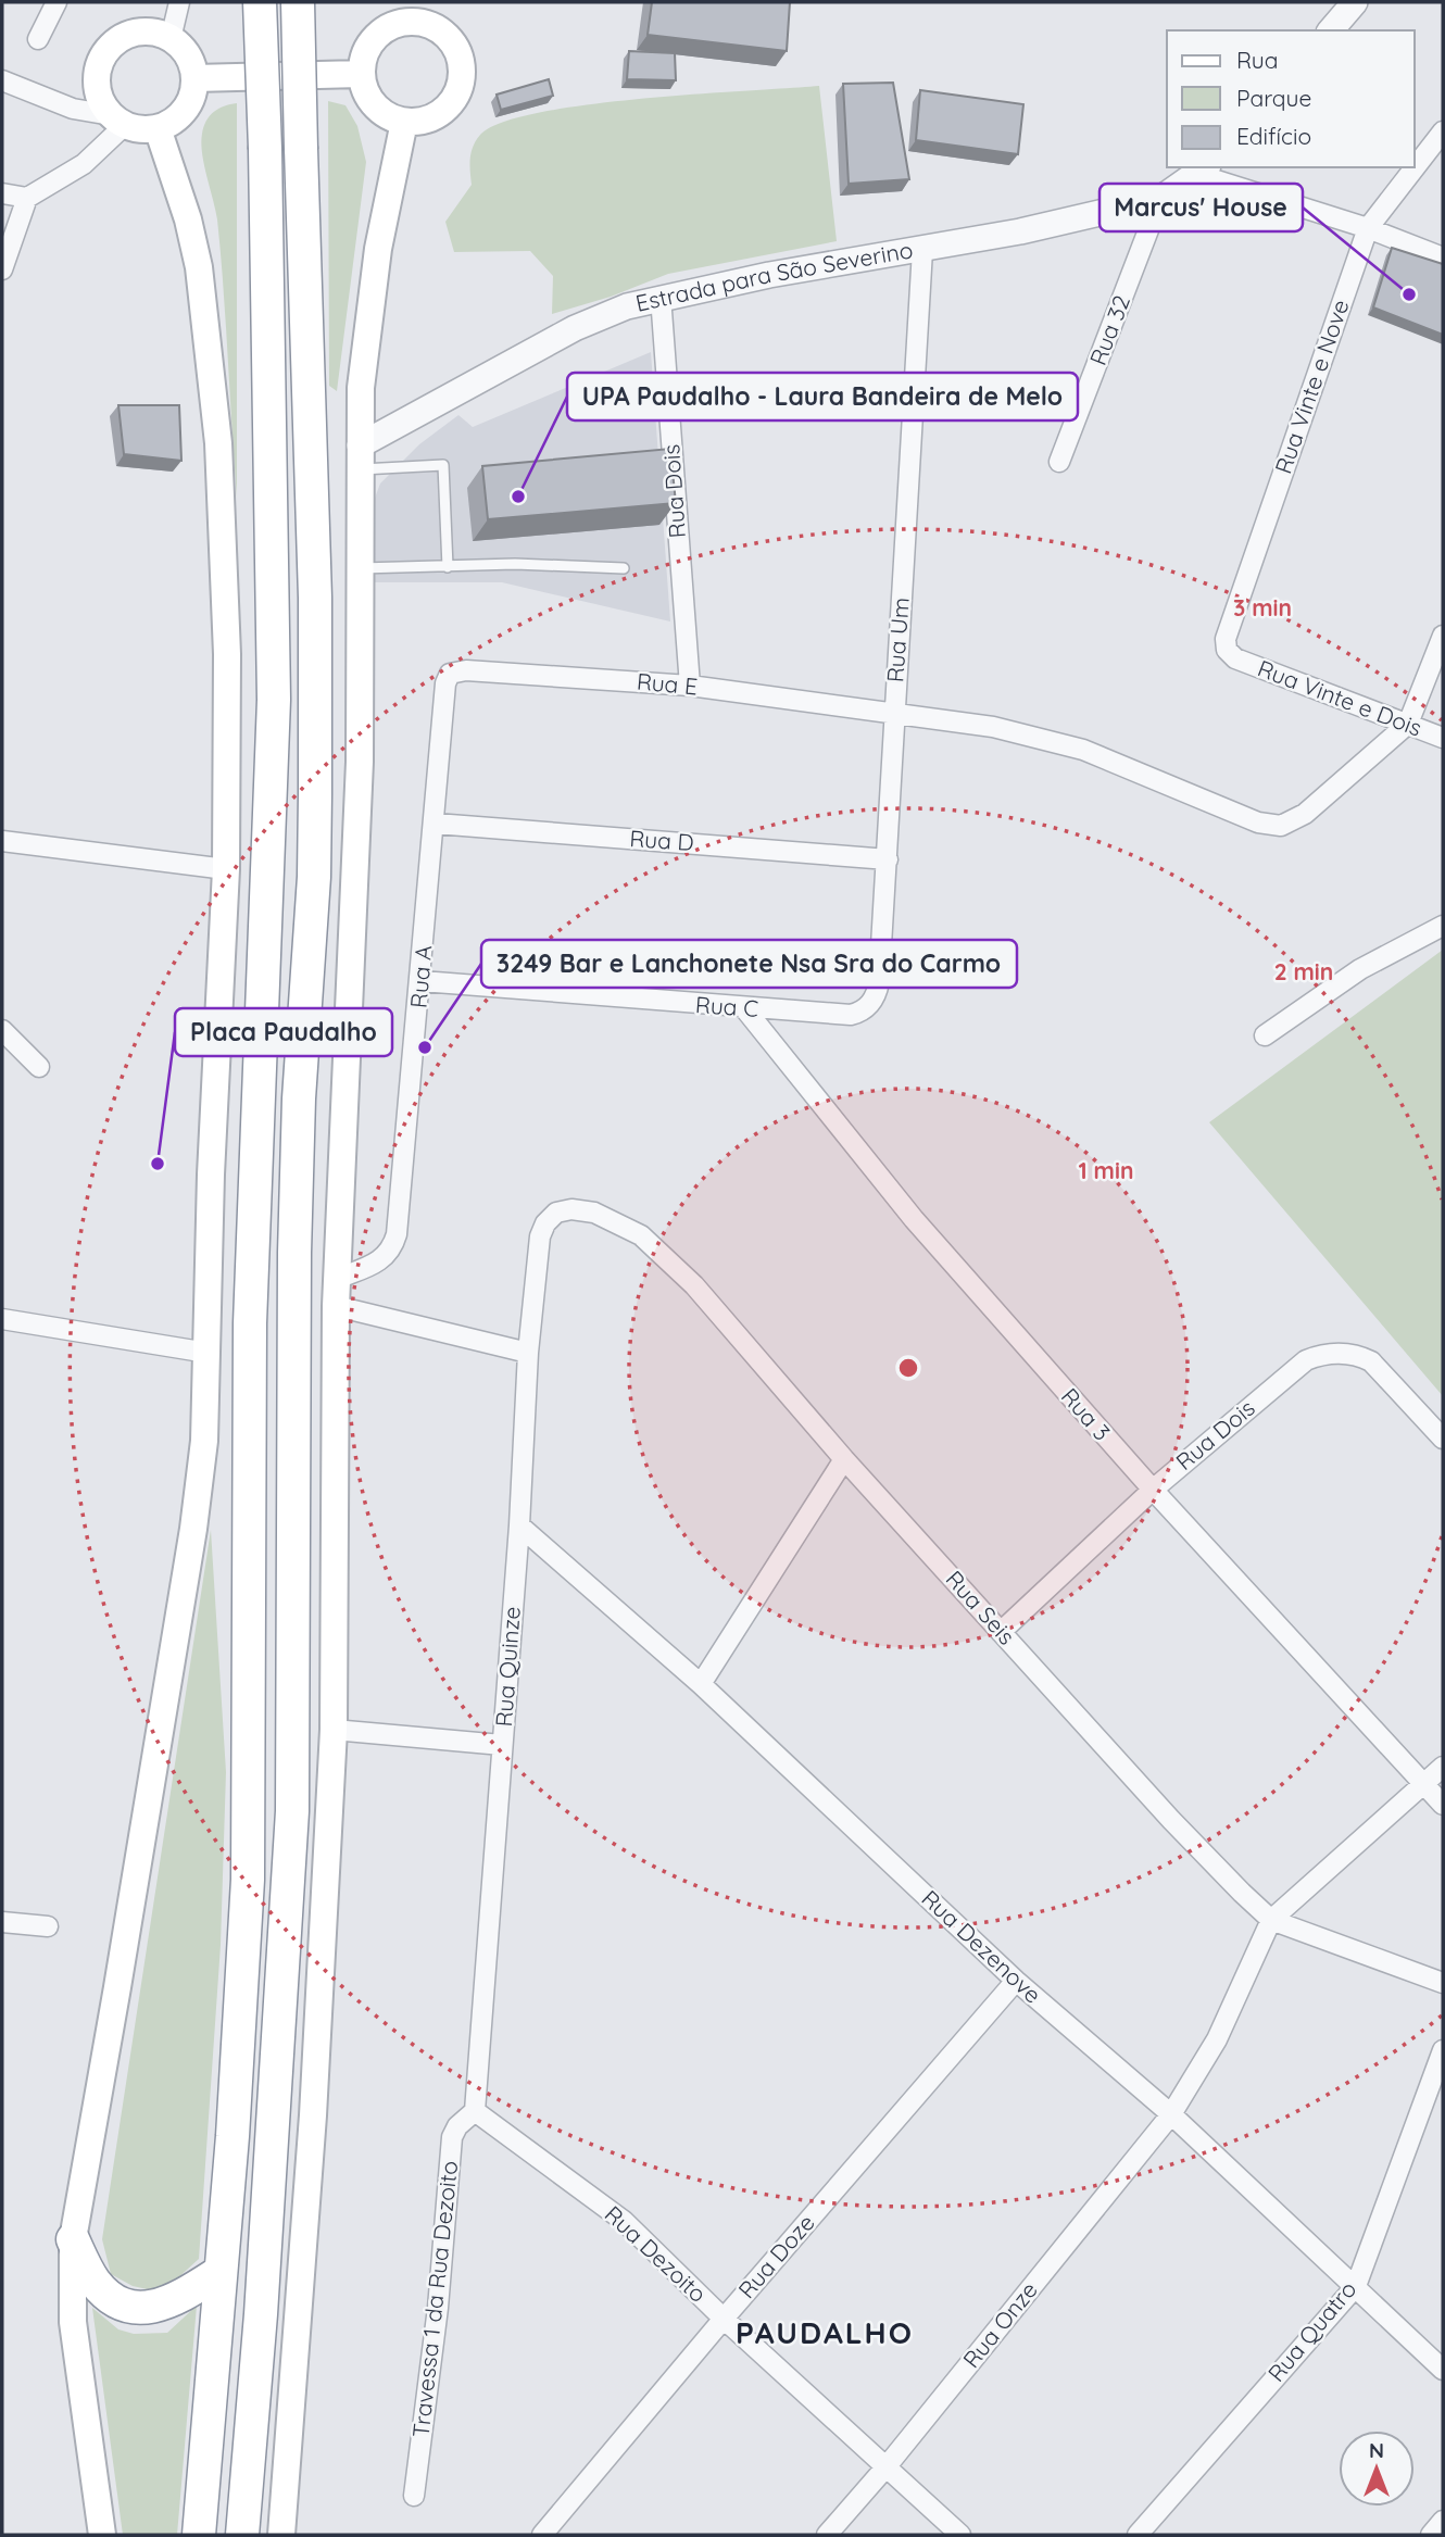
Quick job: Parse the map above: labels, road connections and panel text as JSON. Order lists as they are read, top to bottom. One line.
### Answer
{"streets":{"street":["Estrada para São Severino","Rua 32","Rua Vinte e Nove","Rua Dois","Rua Um","Rua E","Rua Vinte e Dois","Rua D","Rua A","Rua C","Rua 3","Rua Seis","Rua Quinze","Rua Dezenove","Rua Dezoito","Rua Doze","Travessa 1 da Rua Dezoito","Rua Onze","Rua Quatro"]},"crossings":[["Estrada para São Severino","Rua 32"],["Estrada para São Severino","Rua Dois"],["Estrada para São Severino","Rua Um"],["Rua Vinte e Nove","Rua Vinte e Dois"],["Rua Dois","Rua E"],["Rua Dois","Rua 3"],["Rua Dois","Rua Seis"],["Rua Um","Rua E"],["Rua Um","Rua D"],["Rua Um","Rua C"],["Rua E","Rua Vinte e Dois"],["Rua E","Rua A"],["Rua D","Rua A"],["Rua A","Rua C"],["Rua C","Rua 3"],["Rua Seis","Rua Quinze"],["Rua Seis","Rua Onze"],["Rua Quinze","Rua Dezenove"],["Rua Quinze","Rua Dezoito"],["Rua Quinze","Travessa 1 da Rua Dezoito"],["Rua Dezenove","Rua Doze"],["Rua Dezenove","Rua Onze"],["Rua Dezenove","Rua Quatro"],["Rua Dezoito","Rua Doze"],["Rua Dezoito","Travessa 1 da Rua Dezoito"],["Rua Dezoito","Rua Onze"]],"districts":["PAUDALHO"],"places":["Marcus' House","UPA Paudalho - Laura Bandeira de Melo","3249 Bar e Lanchonete Nsa Sra do Carmo","Placa Paudalho"],"legend":["Rua","Parque","Edifício"],"north":"top","rings":["3 min","2 min","1 min"]}
